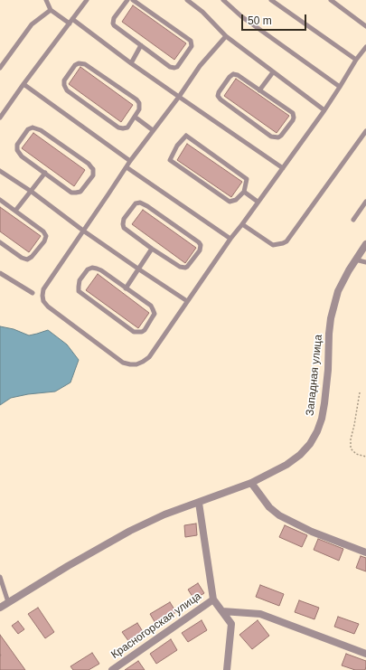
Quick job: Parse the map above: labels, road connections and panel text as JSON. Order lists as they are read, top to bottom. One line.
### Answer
{"streets":{"street":["Западная улица","Красногорская улица"]},"scale_bar":"50 m"}
